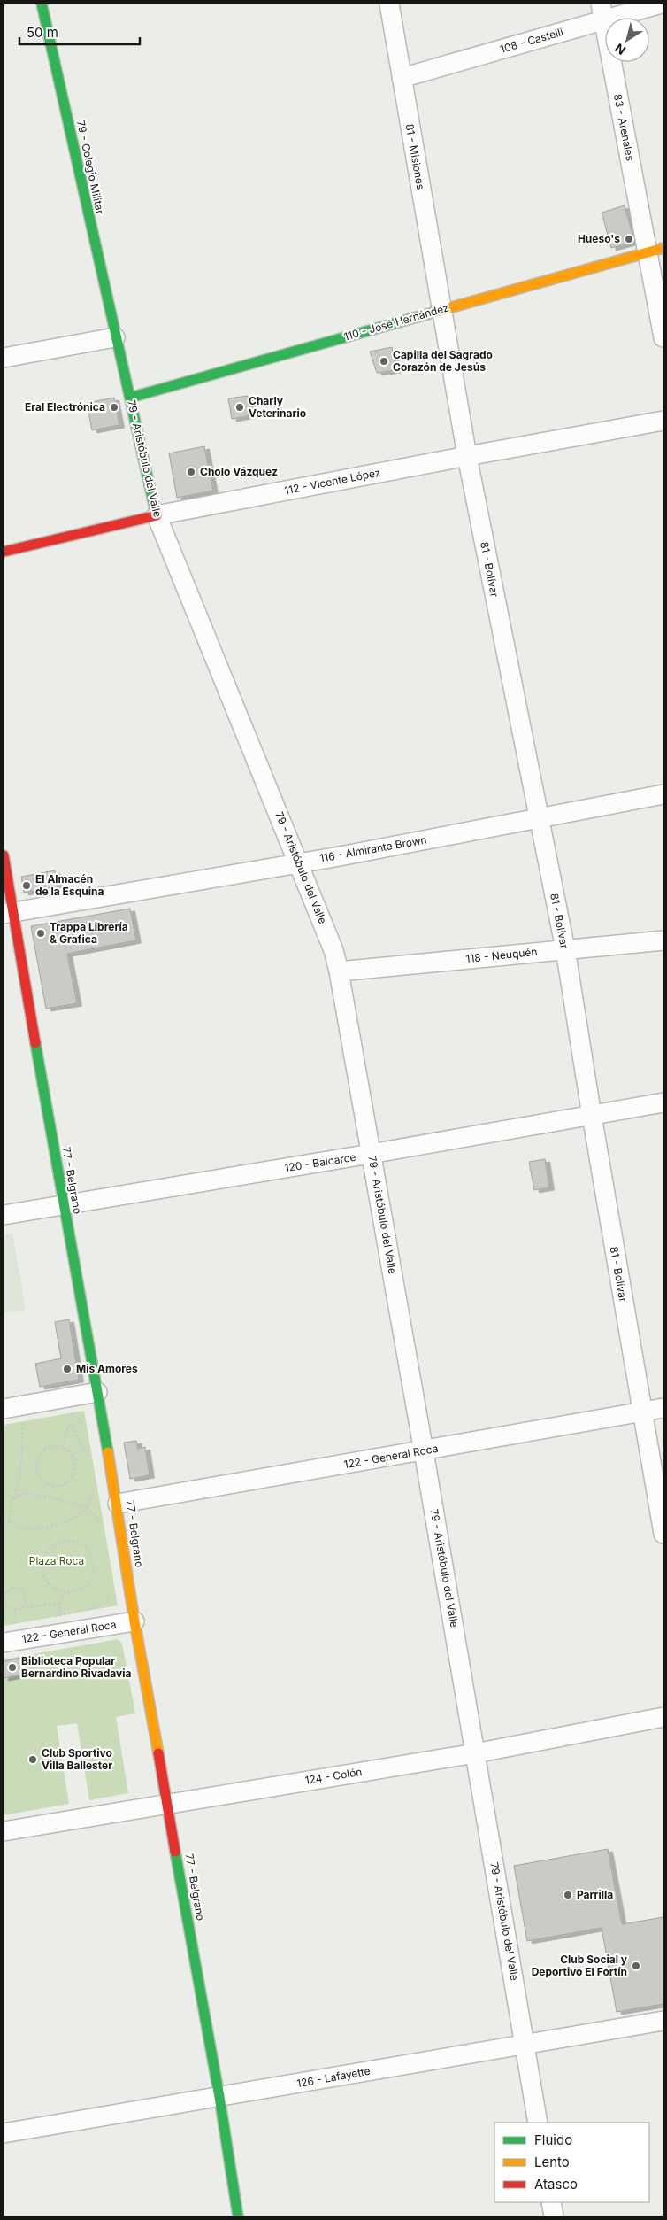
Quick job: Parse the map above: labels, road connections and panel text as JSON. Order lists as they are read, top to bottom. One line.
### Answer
{"streets":{"street":["108 - Castelli","83 - Arenales","81 - Misiones","79 - Colegio Militar","110 - José Hernández","79 - Aristóbulo del Valle","112 - Vicente López","81 - Bolívar","116 - Almirante Brown","118 - Neuquén","120 - Balcarce","77 - Belgrano","122 - General Roca","124 - Colón","126 - Lafayette"]},"crossings":[["108 - Castelli","83 - Arenales"],["108 - Castelli","81 - Misiones"],["83 - Arenales","110 - José Hernández"],["81 - Misiones","110 - José Hernández"],["81 - Misiones","81 - Bolívar"],["79 - Colegio Militar","79 - Aristóbulo del Valle"],["110 - José Hernández","79 - Aristóbulo del Valle"],["110 - José Hernández","81 - Bolívar"],["79 - Aristóbulo del Valle","112 - Vicente López"],["79 - Aristóbulo del Valle","116 - Almirante Brown"],["79 - Aristóbulo del Valle","118 - Neuquén"],["79 - Aristóbulo del Valle","120 - Balcarce"],["79 - Aristóbulo del Valle","122 - General Roca"],["79 - Aristóbulo del Valle","124 - Colón"],["79 - Aristóbulo del Valle","126 - Lafayette"],["112 - Vicente López","81 - Bolívar"],["81 - Bolívar","116 - Almirante Brown"],["81 - Bolívar","118 - Neuquén"],["81 - Bolívar","120 - Balcarce"],["81 - Bolívar","122 - General Roca"],["116 - Almirante Brown","77 - Belgrano"],["120 - Balcarce","77 - Belgrano"],["77 - Belgrano","122 - General Roca"],["77 - Belgrano","124 - Colón"],["77 - Belgrano","126 - Lafayette"]],"parks":["Plaza Roca"],"places":["Hueso's","Capilla del Sagrado Corazón de Jesús","Eral Electrónica","Charly Veterinario","Cholo Vázquez","El Almacén de la Esquina","Trappa Librería & Grafica","Mis Amores","Biblioteca Popular Bernardino Rivadavia","Club Sportivo Villa Ballester","Parrilla","Club Social y Deportivo El Fortín"],"legend":["Fluido","Lento","Atasco"],"scale_bar":"50 m","north":"bottom left"}
